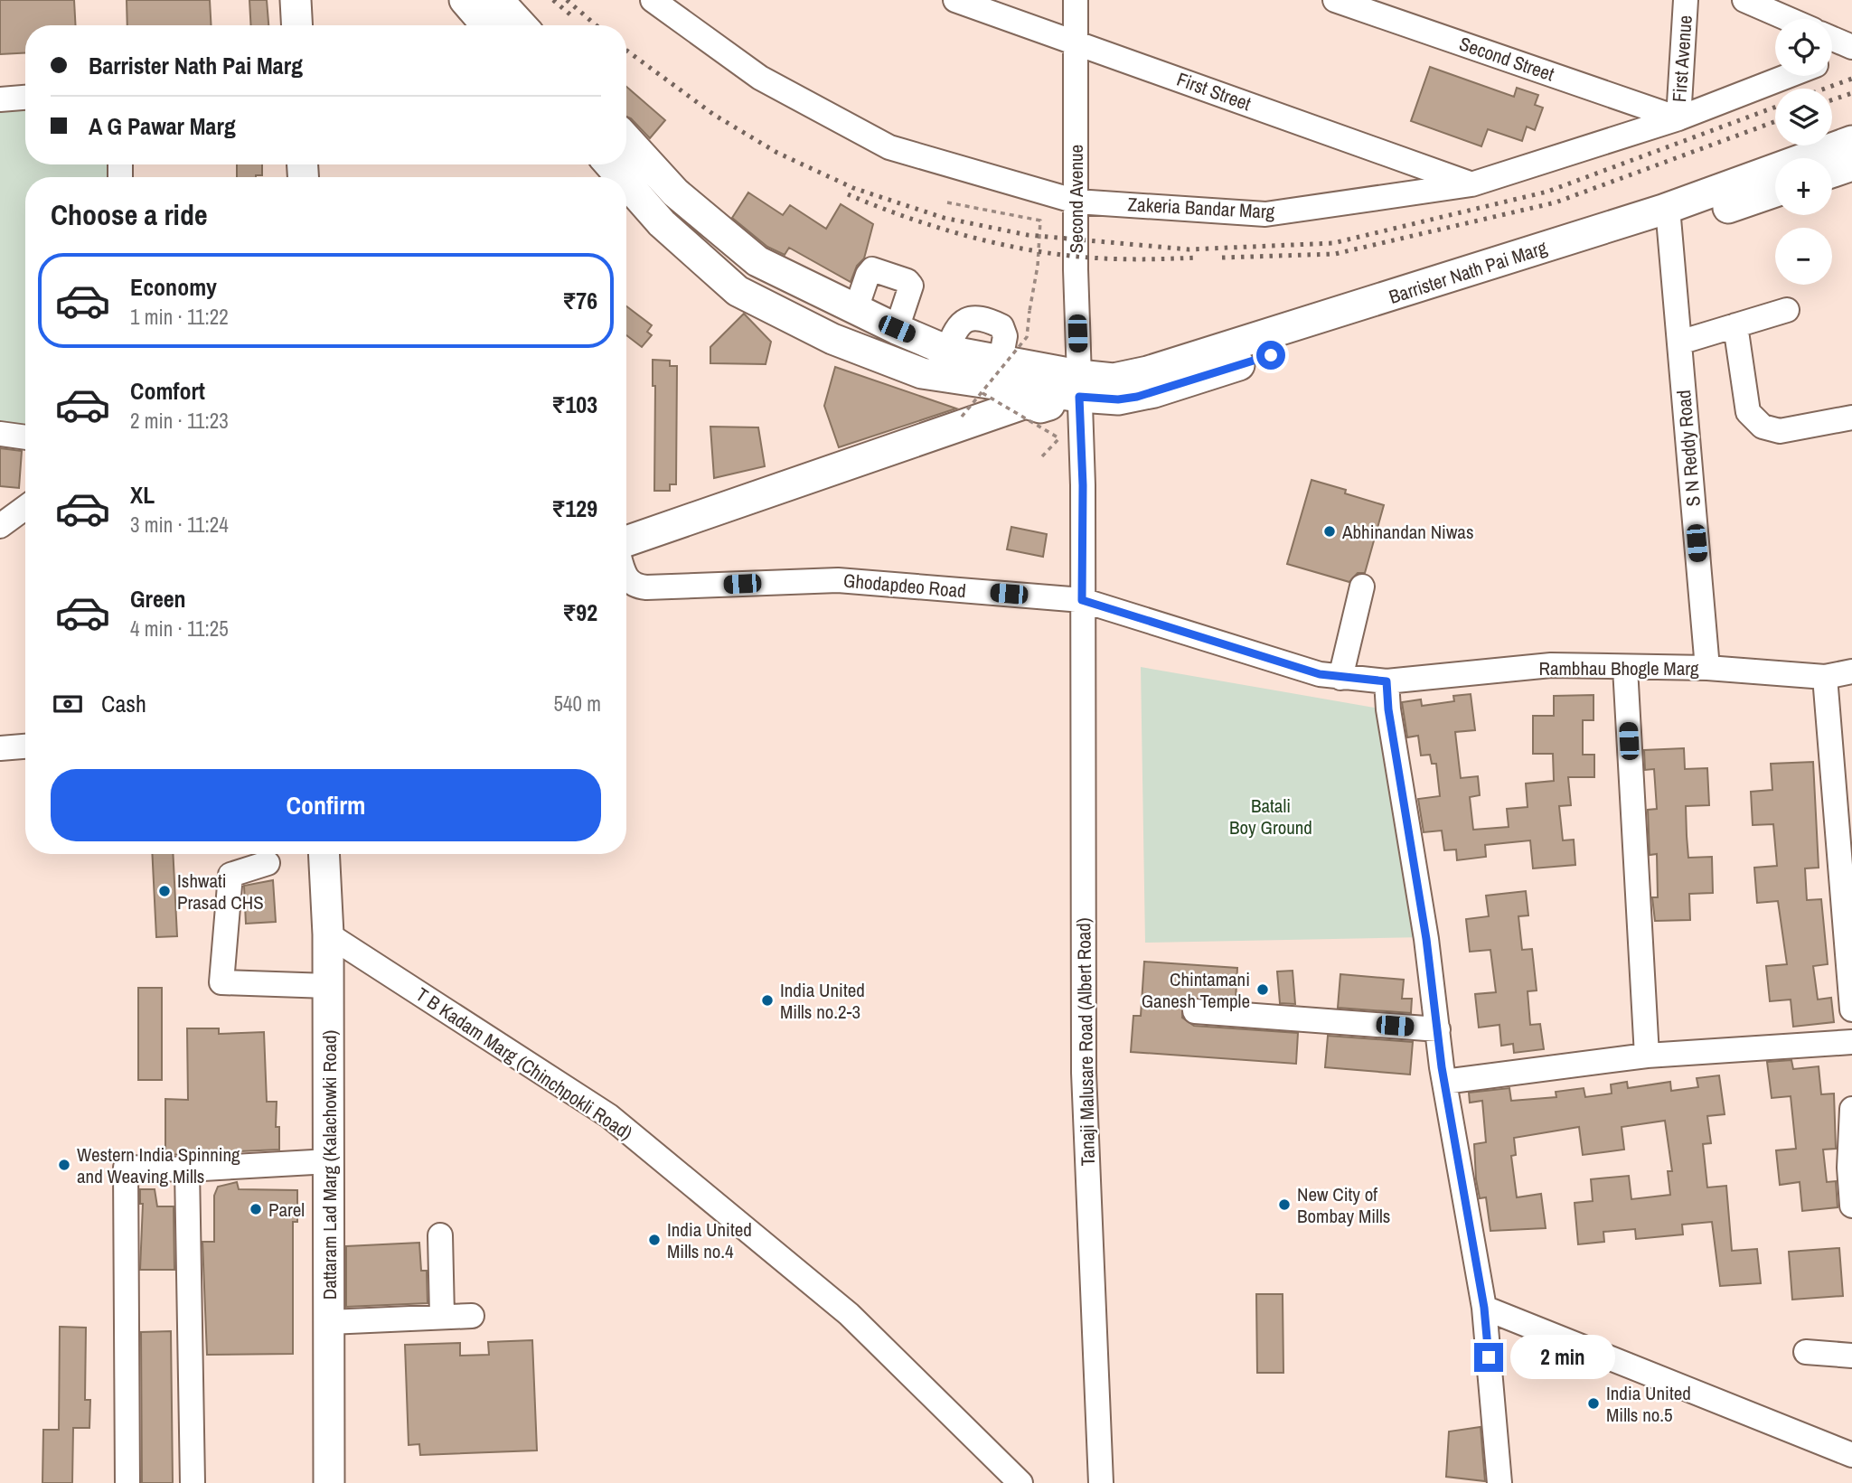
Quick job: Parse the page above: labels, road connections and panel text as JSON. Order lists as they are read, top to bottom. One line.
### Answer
{"streets":{"main road":["Barrister Nath Pai Marg","Ghodapdeo Road","Dattaram Lad Marg (Kalachowki Road)"],"street":["Second Street","First Avenue","First Street","Second Avenue","Zakeria Bandar Marg","S N Reddy Road","Rambhau Bhogle Marg","Tanaji Malusare Road (Albert Road)","T B Kadam Marg (Chinchpokli Road)"]},"crossings":[["Second Street","First Avenue"],["Second Street","Zakeria Bandar Marg"],["First Avenue","Zakeria Bandar Marg"],["First Street","Second Avenue"],["First Street","Zakeria Bandar Marg"],["Second Avenue","Zakeria Bandar Marg"],["Second Avenue","Barrister Nath Pai Marg"],["Second Avenue","Ghodapdeo Road"],["Second Avenue","Tanaji Malusare Road (Albert Road)"],["Barrister Nath Pai Marg","S N Reddy Road"],["Barrister Nath Pai Marg","Ghodapdeo Road"],["S N Reddy Road","Rambhau Bhogle Marg"],["Ghodapdeo Road","Rambhau Bhogle Marg"],["Ghodapdeo Road","Tanaji Malusare Road (Albert Road)"],["T B Kadam Marg (Chinchpokli Road)","Dattaram Lad Marg (Kalachowki Road)"]],"parks":["Batali Boy Ground"],"places":["Abhinandan Niwas","Ishwati Prasad CHS","Chintamani Ganesh Temple","India United Mills no.2-3","Western India Spinning and Weaving Mills","New City of Bombay Mills","Parel","India United Mills no.4","India United Mills no.5"],"page":{"map_buttons":["+","−"],"banner":["Barrister Nath Pai Marg","A G Pawar Marg"],"heading":"Choose a ride","list":[{"name":"Economy","note":"1 min · 11:22","value":"₹76"},{"name":"Comfort","note":"2 min · 11:23","value":"₹103"},{"name":"XL","note":"3 min · 11:24","value":"₹129"},{"name":"Green","note":"4 min · 11:25","value":"₹92"}],"pay":["Cash","540 m"],"buttons":"Confirm","bubble":"2 min"}}
